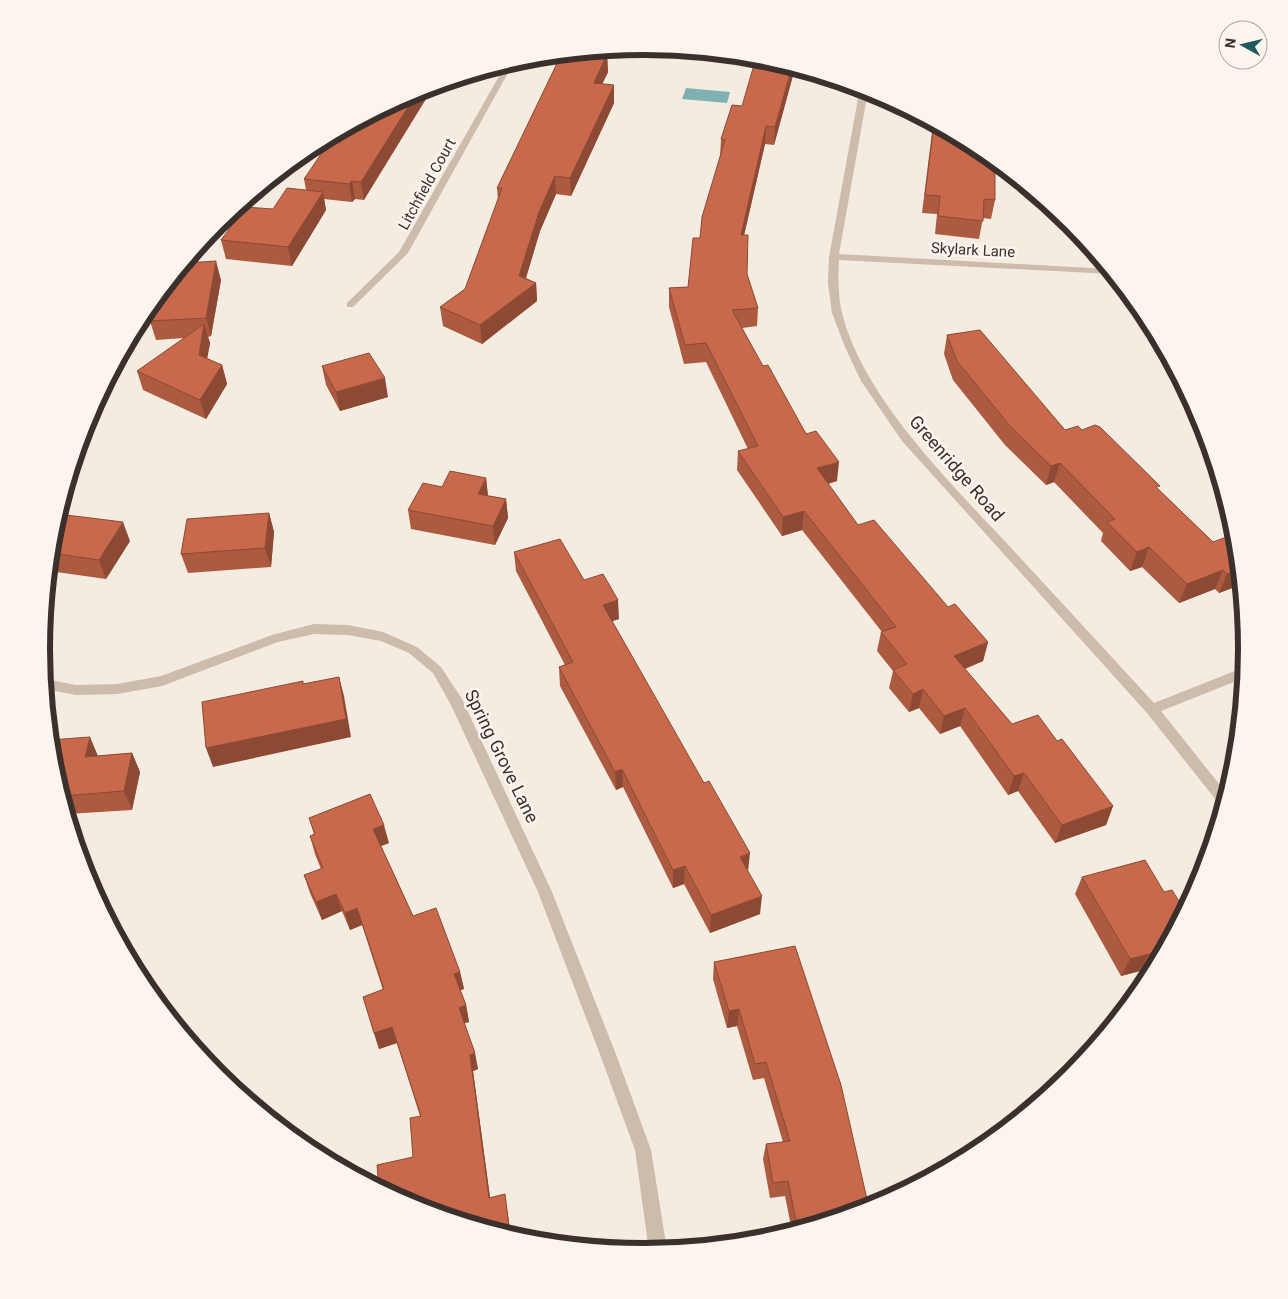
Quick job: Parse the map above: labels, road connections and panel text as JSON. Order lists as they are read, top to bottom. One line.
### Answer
{"streets":{"street":["Litchfield Court","Skylark Lane","Greenridge Road","Spring Grove Lane"]},"crossings":[["Skylark Lane","Greenridge Road"]],"north":"left"}
